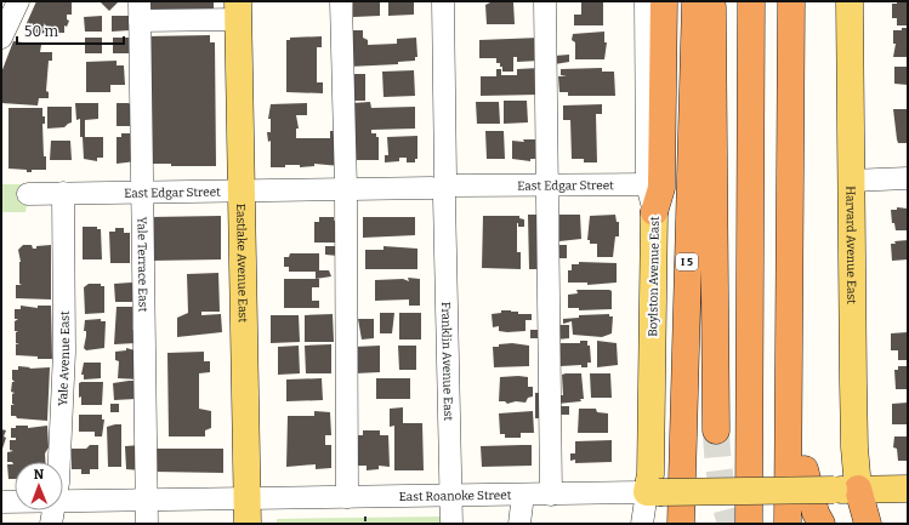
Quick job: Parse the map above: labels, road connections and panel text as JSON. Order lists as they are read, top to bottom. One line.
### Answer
{"streets":{"highway":["I 5"],"main road":["Harvard Avenue East","Eastlake Avenue East","Boylston Avenue East","East Roanoke Street"],"street":["East Edgar Street","Yale Terrace East","Yale Avenue East","Franklin Avenue East"]},"crossings":[["East Edgar Street","Eastlake Avenue East"],["East Edgar Street","Yale Terrace East"],["East Edgar Street","Boylston Avenue East"],["East Edgar Street","Yale Avenue East"],["East Edgar Street","Franklin Avenue East"],["Harvard Avenue East","East Roanoke Street"],["Eastlake Avenue East","East Roanoke Street"],["Yale Terrace East","East Roanoke Street"],["Boylston Avenue East","East Roanoke Street"],["Franklin Avenue East","East Roanoke Street"]],"scale_bar":"50 m","north":"top"}
